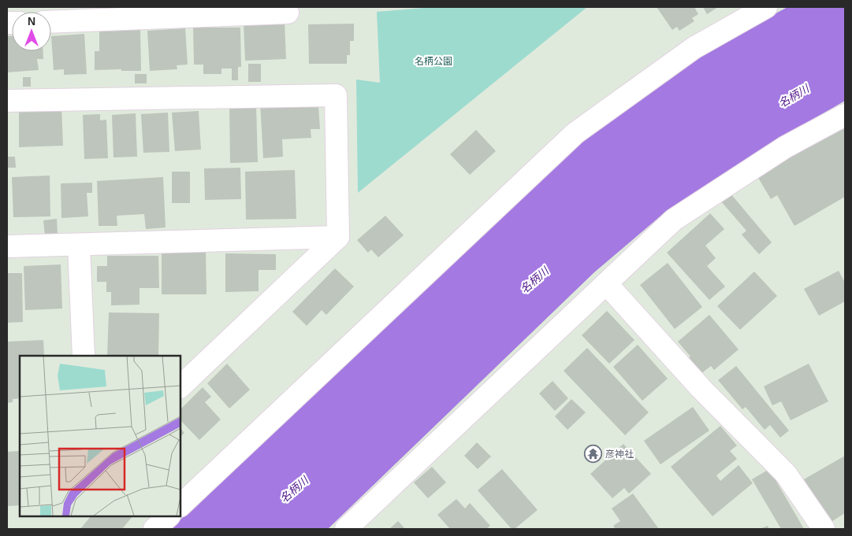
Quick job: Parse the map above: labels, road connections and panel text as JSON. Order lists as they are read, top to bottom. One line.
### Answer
{"water":["名柄川"],"parks":["名柄公園"],"places":{"temple":["彦神社"]},"north":"top"}
